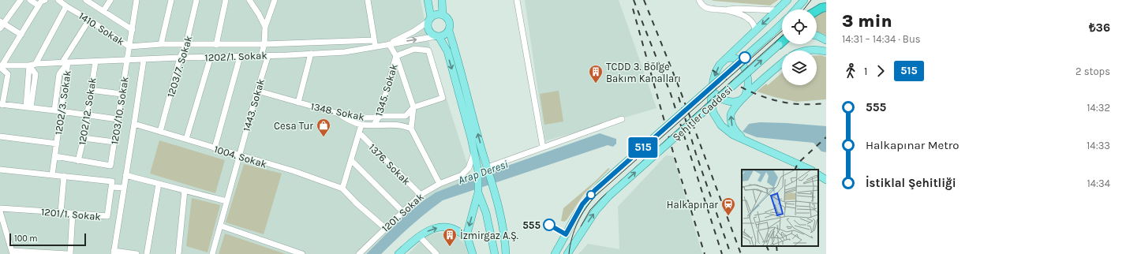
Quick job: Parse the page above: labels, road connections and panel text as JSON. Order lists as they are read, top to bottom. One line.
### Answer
{"streets":{"main road":["Şehitler Caddesi"],"street":["1410. Sokak","1202/1. Sokak","1203/7. Sokak","1345. Sokak","1202/3. Sokak","1443. Sokak","1203/10. Sokak","1202/12. Sokak","1348. Sokak","1004. Sokak","1376. Sokak","1201. Sokak","1201/1. Sokak"]},"crossings":[["1410. Sokak","1202/1. Sokak"],["1410. Sokak","1202/3. Sokak"],["1410. Sokak","1203/10. Sokak"],["1202/1. Sokak","1203/7. Sokak"],["1202/1. Sokak","1345. Sokak"],["1202/1. Sokak","1202/3. Sokak"],["1202/1. Sokak","1443. Sokak"],["1202/1. Sokak","1203/10. Sokak"],["1202/1. Sokak","1202/12. Sokak"],["1203/7. Sokak","1004. Sokak"],["1345. Sokak","1348. Sokak"],["1202/3. Sokak","1203/10. Sokak"],["1443. Sokak","1348. Sokak"],["1443. Sokak","1004. Sokak"],["1203/10. Sokak","1202/12. Sokak"],["1376. Sokak","1201. Sokak"]],"water":["Arap Deresi"],"places":{"building":["TCDD 3. Bölge Bakım Kanalları","İzmirgaz A.Ş."],"shop":["Cesa Tur"],"station":["Halkapınar"],"other":["555"]},"lines":["bus line 515"],"scale_bar":"100 m","page":{"on_map":"515","heading":["3 min","14:31 – 14:34 · Bus","₺36"],"legs":["1","515","2 stops"],"list":[{"name":"555","value":"14:32"},{"name":"Halkapınar Metro","value":"14:33"},{"name":"İstiklal Şehitliği","value":"14:34"}],"scale":"100 m"}}
